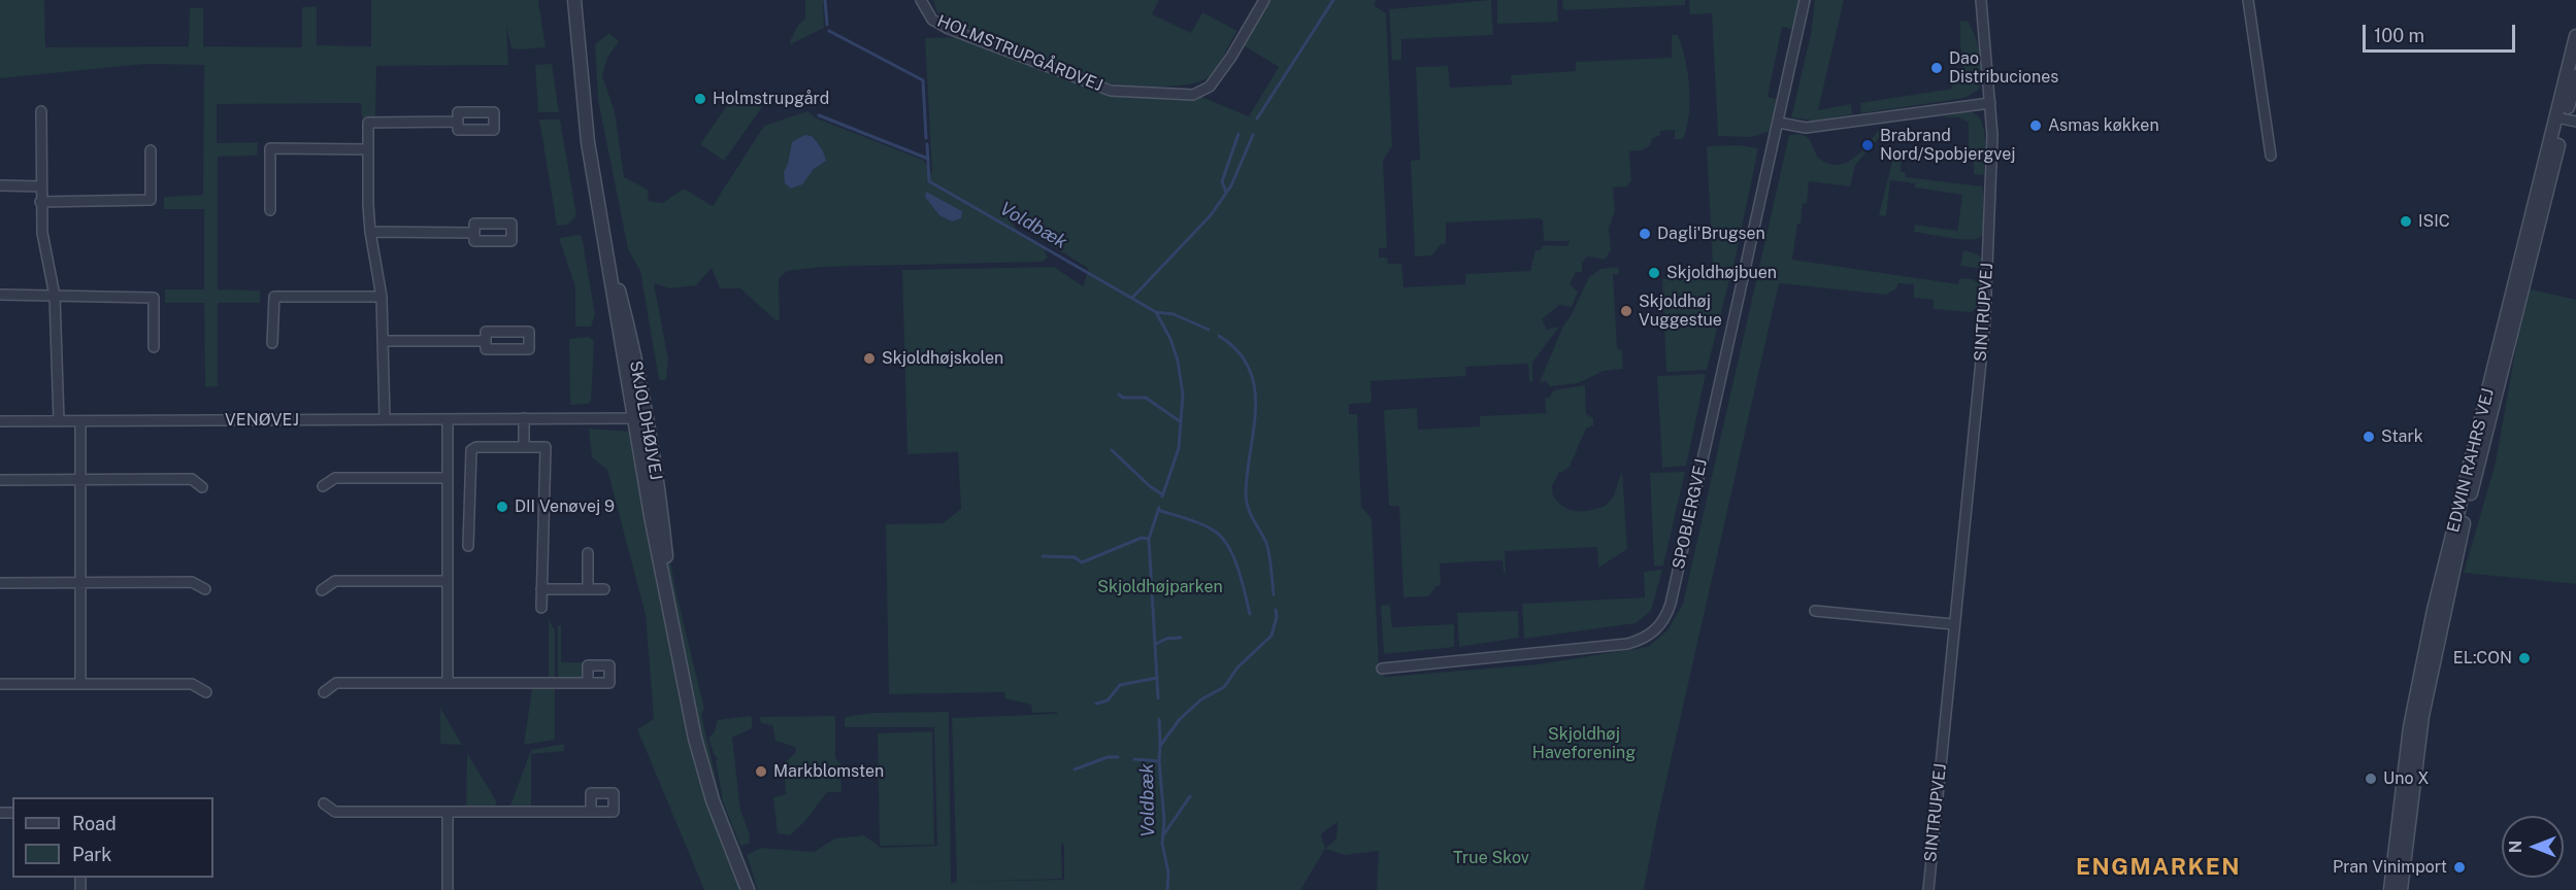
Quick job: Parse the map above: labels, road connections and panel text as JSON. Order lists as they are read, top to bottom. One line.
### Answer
{"streets":{"street":["HOLMSTRUPGÅRDVEJ","SINTRUPVEJ","VENØVEJ","SKJOLDHØJVEJ","EDWIN RAHRS VEJ","SPOBJERGVEJ"]},"crossings":[["VENØVEJ","SKJOLDHØJVEJ"]],"districts":["ENGMARKEN"],"water":["Voldbæk"],"parks":["Skjoldhøjparken","Skjoldhøj Haveforening","True Skov"],"places":["Dao Distribuciones","Holmstrupgård","Asmas køkken","Brabrand Nord/Spobjergvej","ISIC","Dagli'Brugsen","Skjoldhøjbuen","Skjoldhøj Vuggestue","Skjoldhøjskolen","Stark","DII Venøvej 9","EL:CON","Markblomsten","Uno X","Pran Vinimport"],"legend":["Road","Park"],"scale_bar":"100 m","north":"left"}
